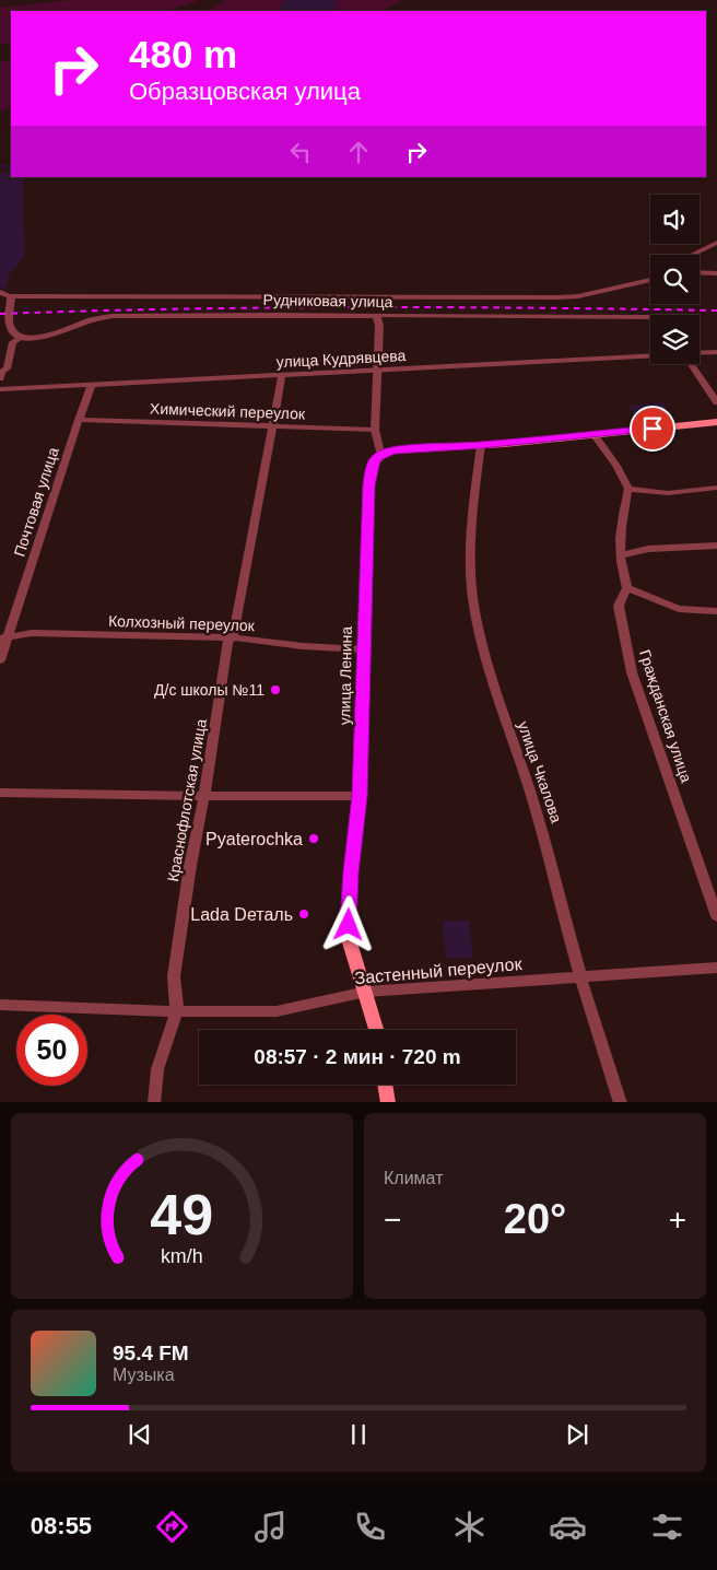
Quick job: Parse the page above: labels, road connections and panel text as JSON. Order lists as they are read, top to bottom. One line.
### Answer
{"streets":{"main road":["улица Ленина"],"street":["Рудниковая улица","улица Кудрявцева","Химический переулок","Почтовая улица","Колхозный переулок","Гражданская улица","улица Чкалова","Краснофлотская улица","Застенный переулок"]},"crossings":[["улица Кудрявцева","Почтовая улица"],["улица Кудрявцева","Краснофлотская улица"],["Химический переулок","Почтовая улица"],["Химический переулок","Краснофлотская улица"],["Почтовая улица","Колхозный переулок"],["Колхозный переулок","улица Ленина"],["Колхозный переулок","Краснофлотская улица"],["улица Ленина","Застенный переулок"],["улица Чкалова","Застенный переулок"],["Краснофлотская улица","Застенный переулок"]],"places":["Д/с школы №11","Pyaterochka","Lada Dеталь"],"page":{"turn":["480 m","Образцовская улица"],"limit":"50","trip":"08:57 · 2 мин · 720 m","tile":"Климат","heat":["−","20°","+"],"song":["95.4 FM","Музыка"],"tabs":"08:55","gauge":["49","km/h"]}}
